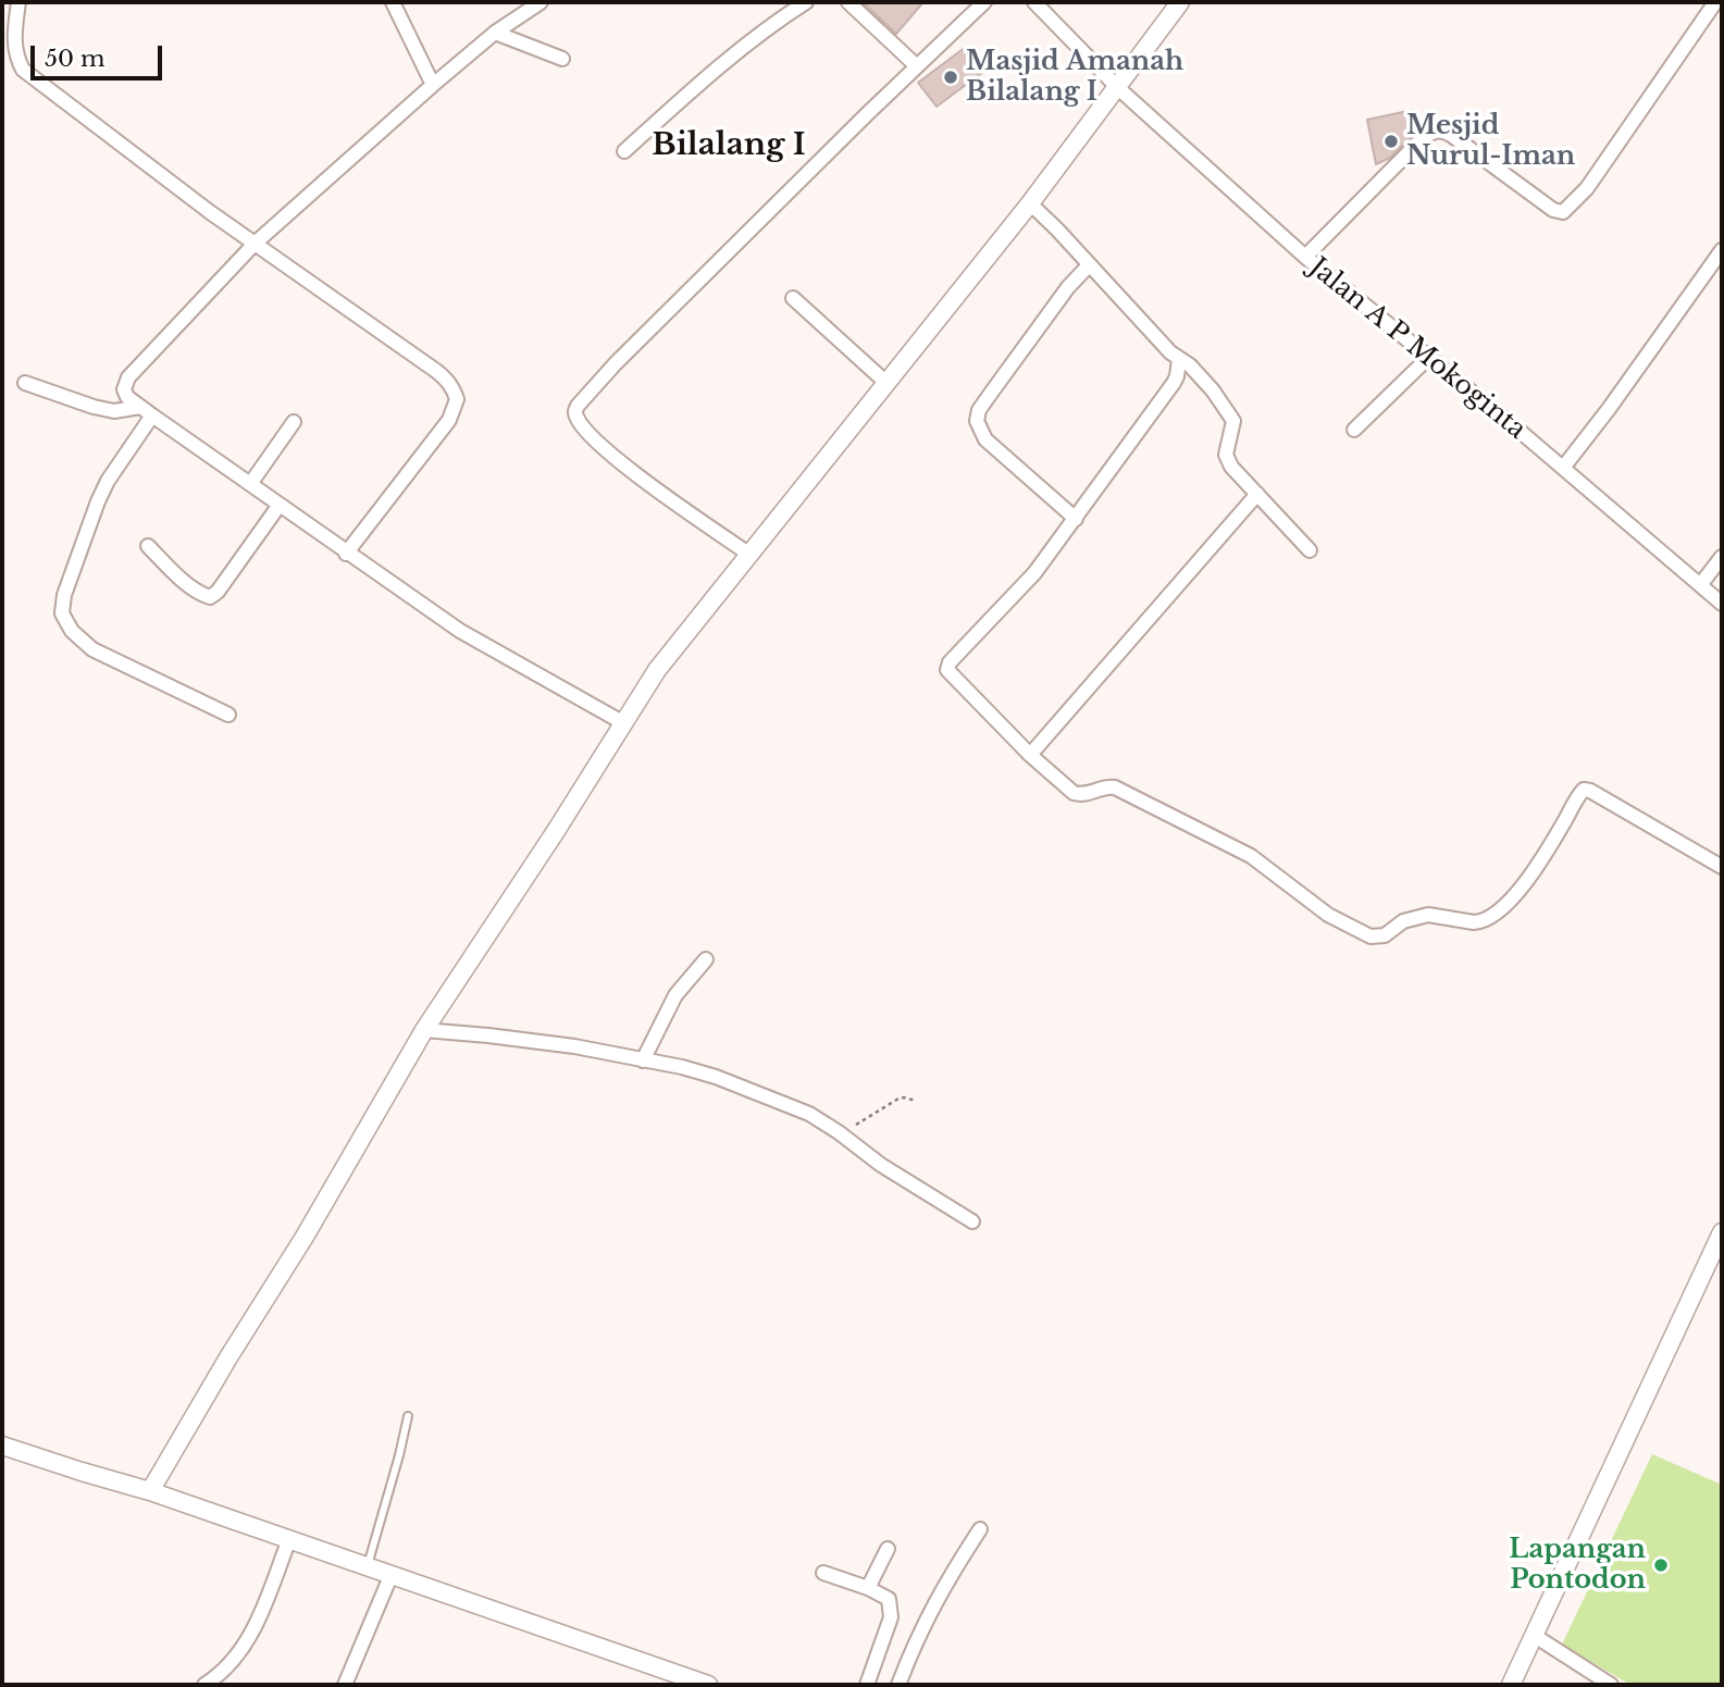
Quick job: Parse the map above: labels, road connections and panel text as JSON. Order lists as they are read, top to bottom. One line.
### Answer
{"streets":{"street":["Jalan A P Mokoginta"]},"districts":["Bilalang I"],"places":["Masjid Amanah Bilalang I","Mesjid Nurul-Iman","Lapangan Pontodon"],"scale_bar":"50 m"}
